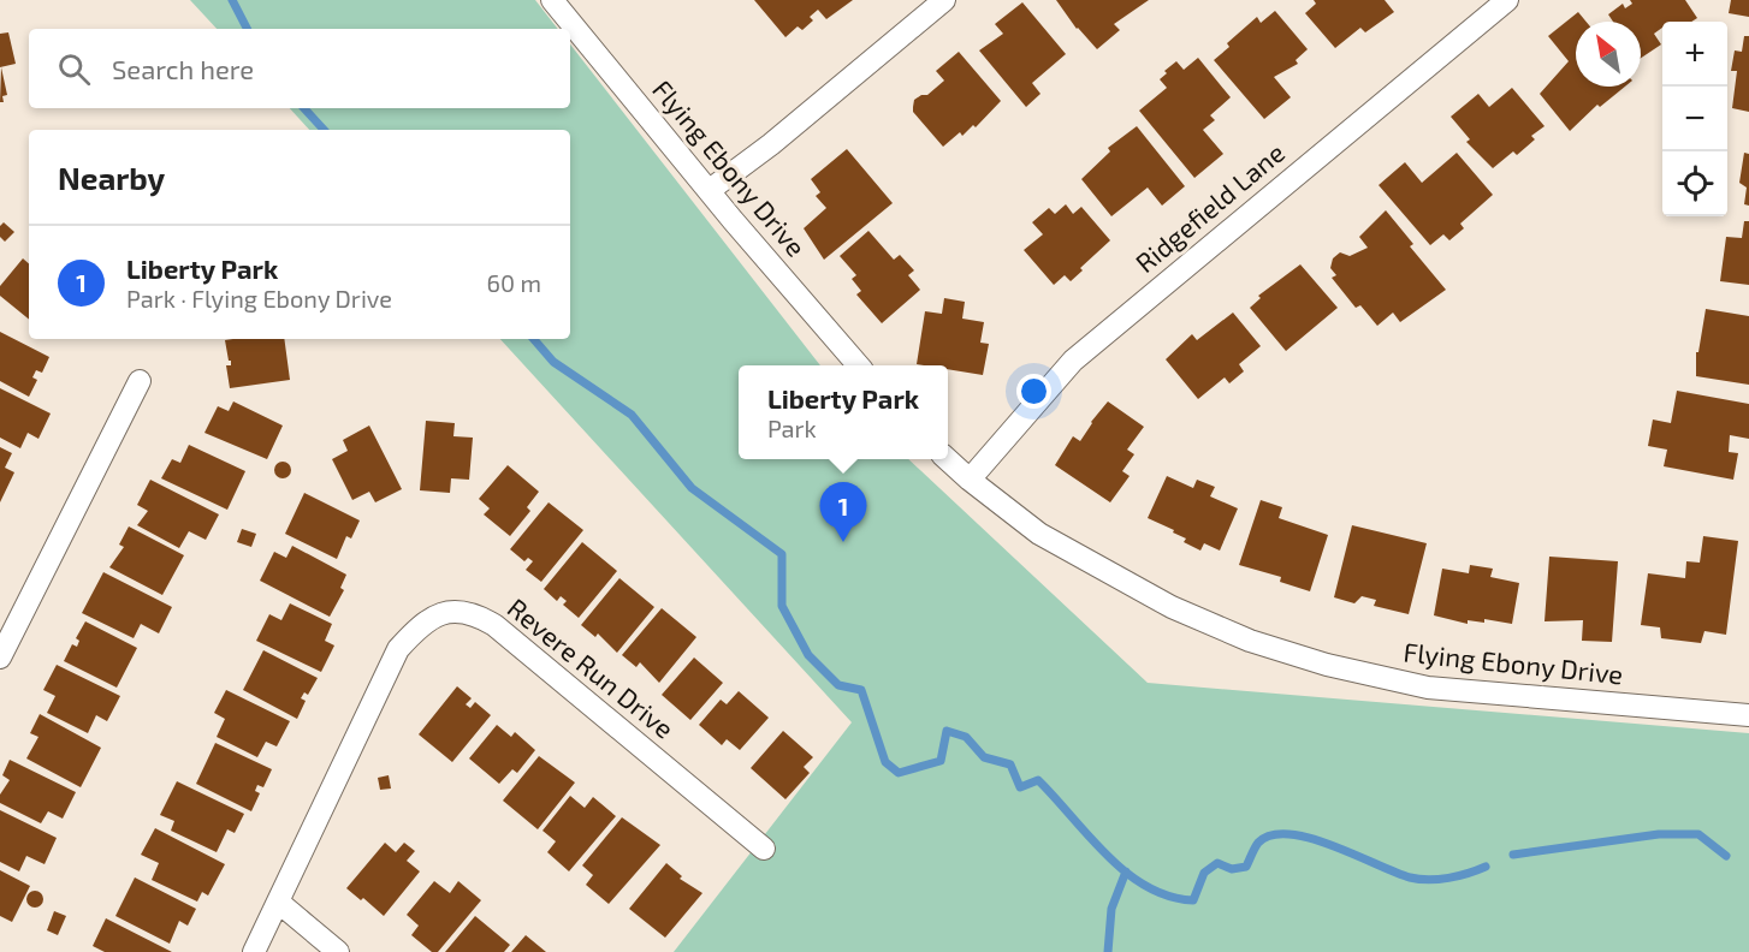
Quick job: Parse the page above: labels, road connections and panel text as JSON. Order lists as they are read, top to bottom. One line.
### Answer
{"streets":{"street":["Flying Ebony Drive","Ridgefield Lane","Revere Run Drive"]},"crossings":[["Flying Ebony Drive","Ridgefield Lane"]],"north":"top left","page":{"map_buttons":["+","−"],"search":"Search here","heading":"Nearby","list":[{"mark":"1","name":"Liberty Park","note":"Park · Flying Ebony Drive","value":"60 m"}],"popup":["Liberty Park","Park"],"pins":"1"}}
